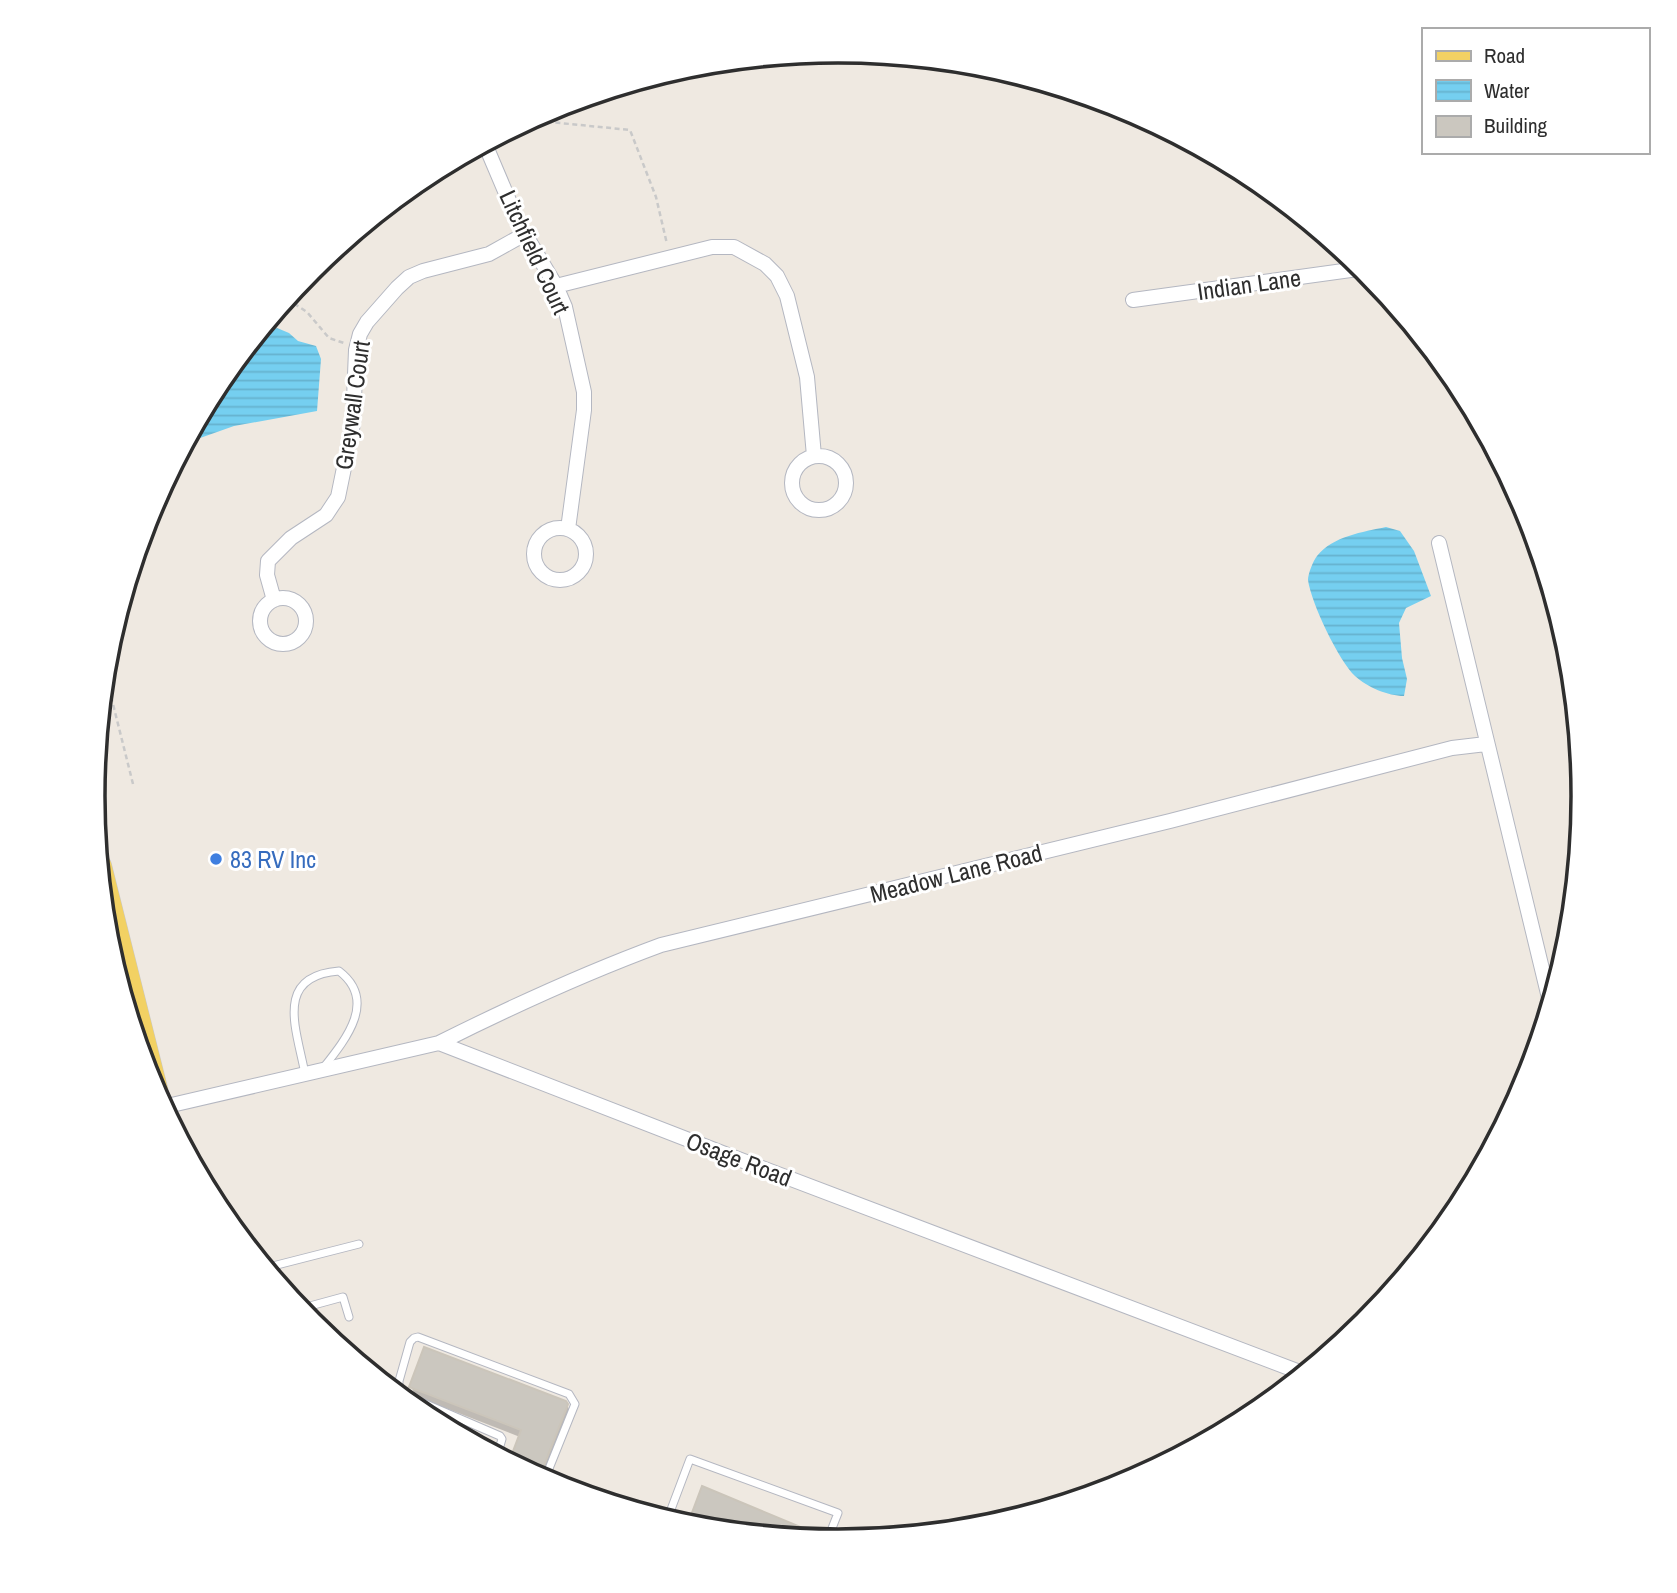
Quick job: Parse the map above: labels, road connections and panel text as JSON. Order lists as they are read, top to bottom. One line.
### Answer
{"streets":{"street":["Litchfield Court","Indian Lane","Greywall Court","Meadow Lane Road","Osage Road"]},"crossings":[["Litchfield Court","Greywall Court"],["Meadow Lane Road","Osage Road"]],"places":["83 RV Inc"],"legend":["Road","Water","Building"]}
